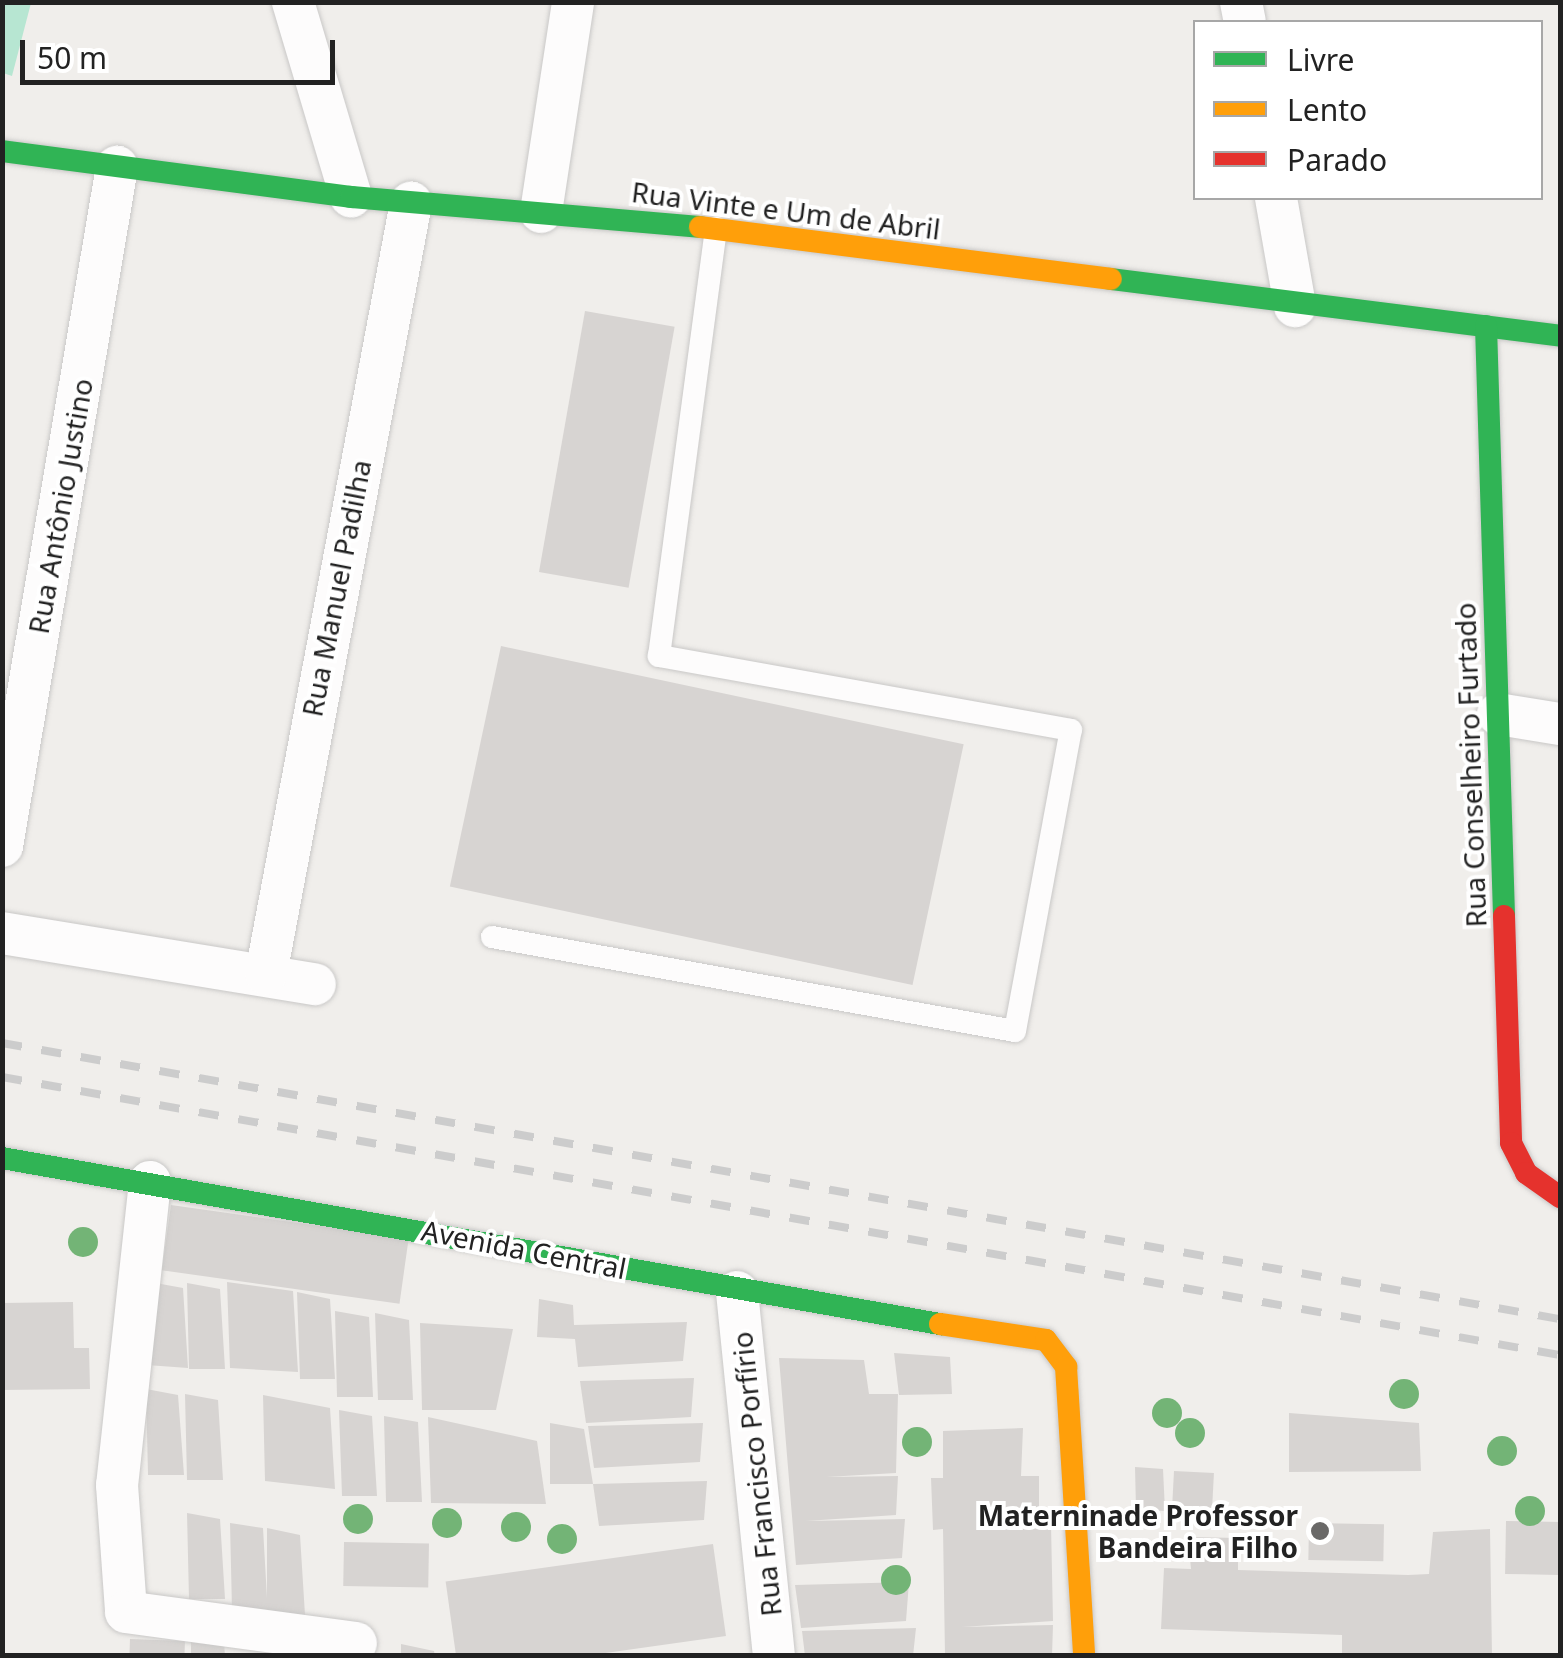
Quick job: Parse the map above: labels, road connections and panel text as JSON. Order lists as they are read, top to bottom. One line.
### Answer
{"streets":{"street":["Rua Vinte e Um de Abril","Rua Antônio Justino","Rua Manuel Padilha","Rua Conselheiro Furtado","Avenida Central","Rua Francisco Porfírio"]},"crossings":[["Rua Vinte e Um de Abril","Rua Antônio Justino"],["Rua Vinte e Um de Abril","Rua Manuel Padilha"],["Rua Vinte e Um de Abril","Rua Conselheiro Furtado"],["Avenida Central","Rua Francisco Porfírio"]],"places":["Materninade Professor Bandeira Filho"],"legend":["Livre","Lento","Parado"],"scale_bar":"50 m"}
